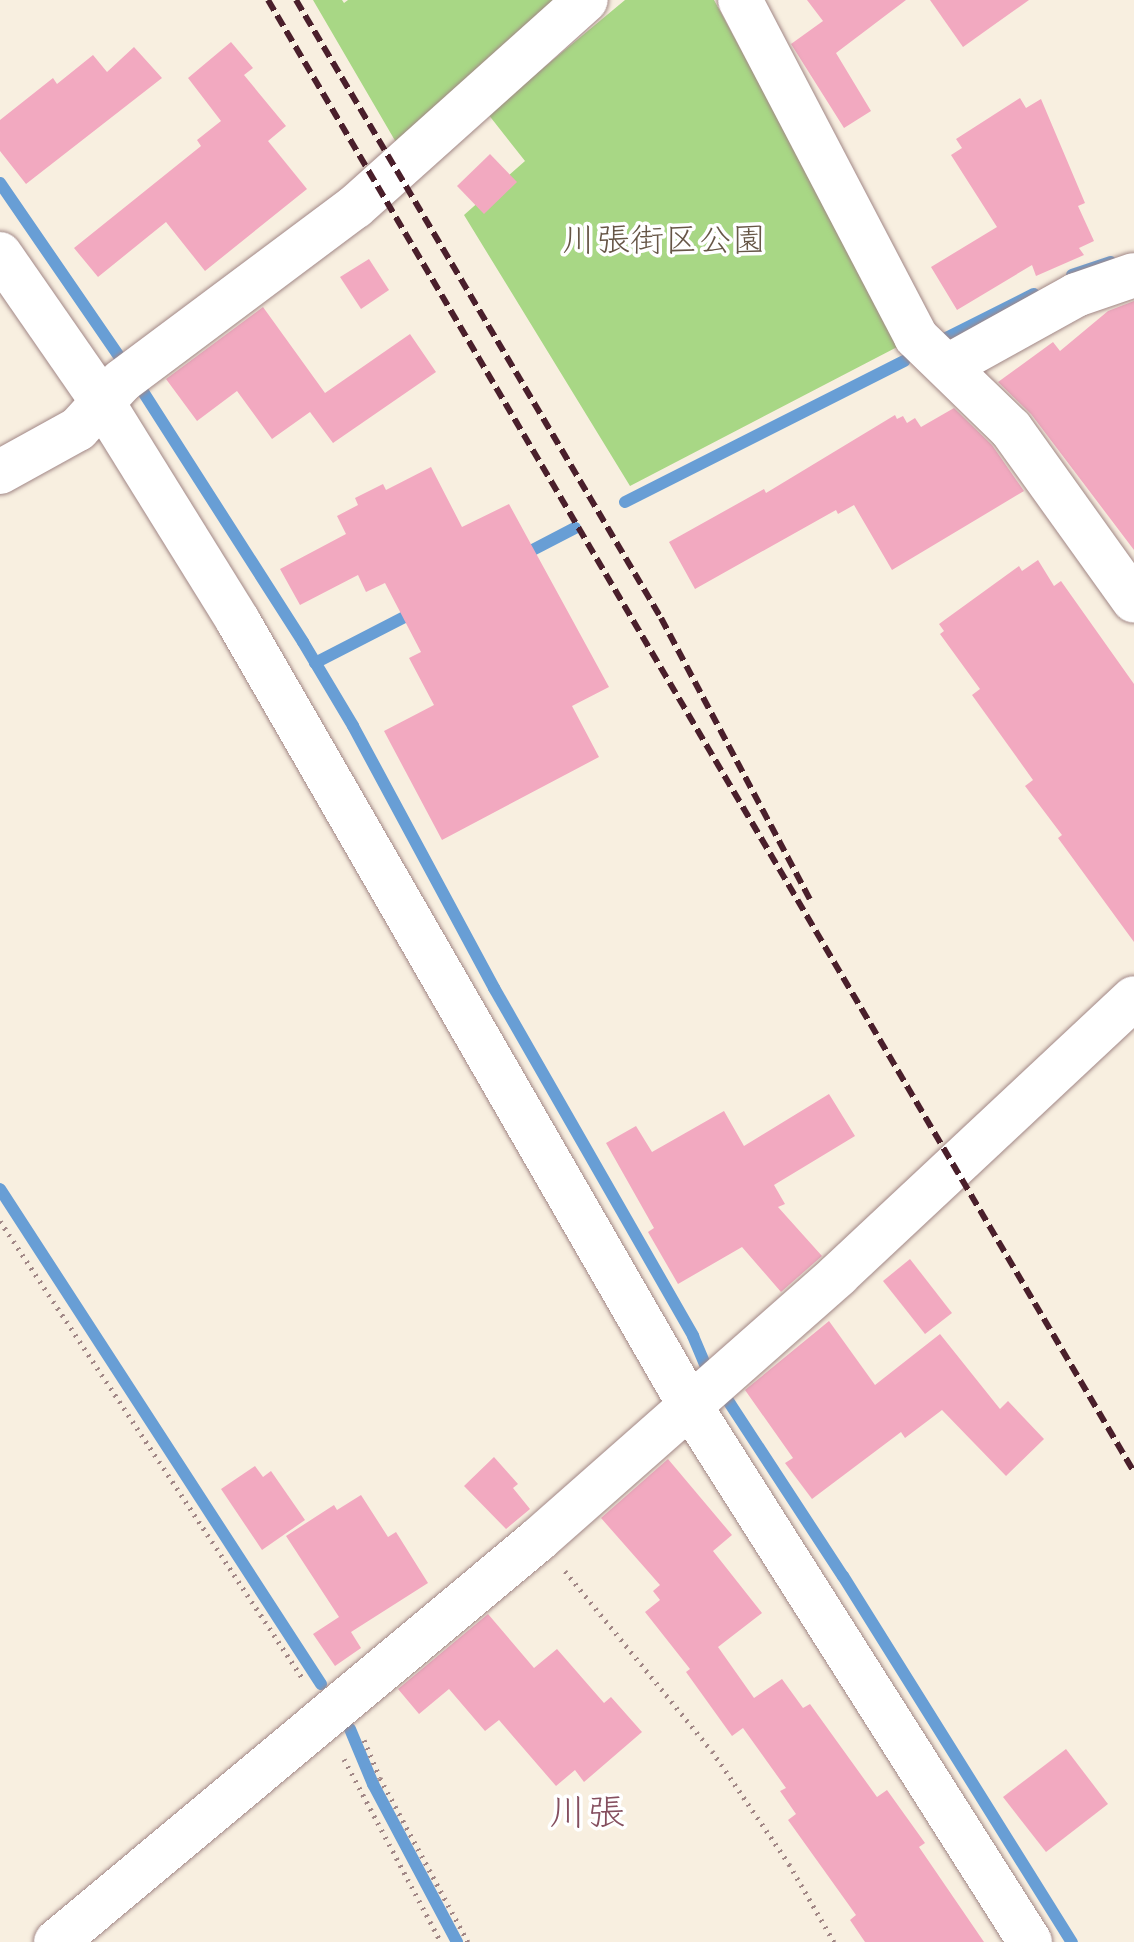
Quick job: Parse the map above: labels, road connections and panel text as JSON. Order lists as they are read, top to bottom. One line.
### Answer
{"districts":["川張"],"parks":["川張街区公園"]}
